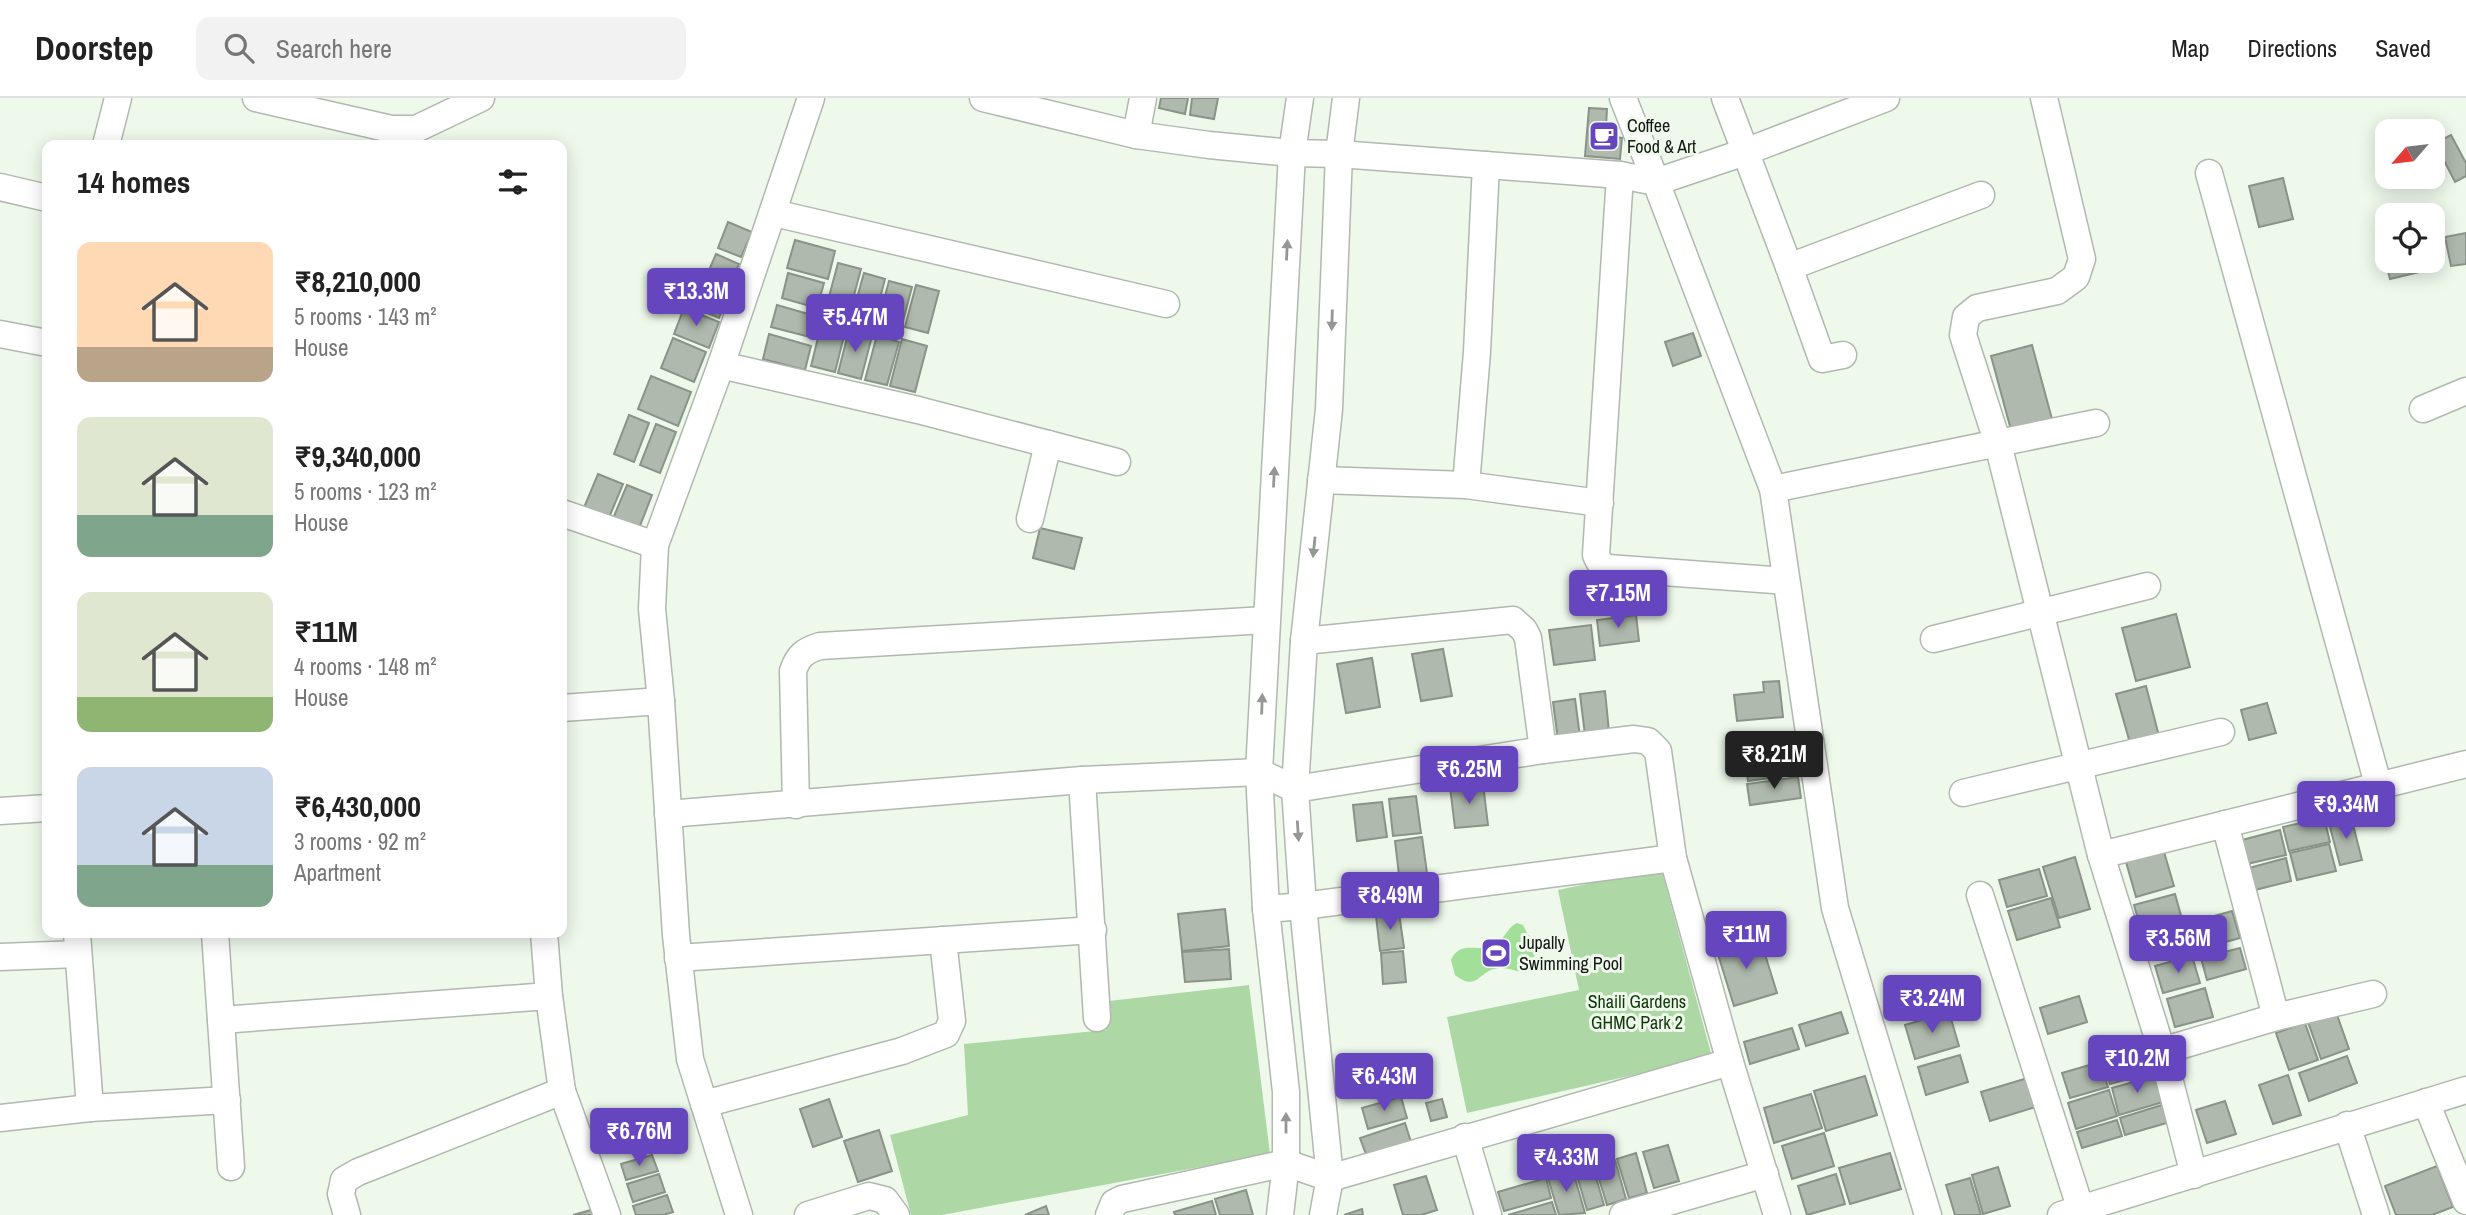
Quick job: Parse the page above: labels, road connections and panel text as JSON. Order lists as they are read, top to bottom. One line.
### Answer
{"parks":["Shaili Gardens GHMC Park 2"],"places":{"cafe":["Coffee Food & Art"],"sports":["Jupally Swimming Pool"]},"north":"bottom left","page":{"header":"Doorstep","search":"Search here","nav":["Map","Directions","Saved"],"heading":"14 homes","list":[{"name":"₹8,210,000","note":"5 rooms · 143 m² · House"},{"name":"₹9,340,000","note":"5 rooms · 123 m² · House"},{"name":"₹11M","note":"4 rooms · 148 m² · House"},{"name":"₹6,430,000","note":"3 rooms · 92 m² · Apartment"}],"price":["₹13.3M","₹5.47M","₹7.15M","₹8.21M","₹6.25M","₹9.34M","₹8.49M","₹11M","₹3.56M","₹3.24M","₹10.2M","₹6.43M","₹6.76M","₹4.33M"]}}
